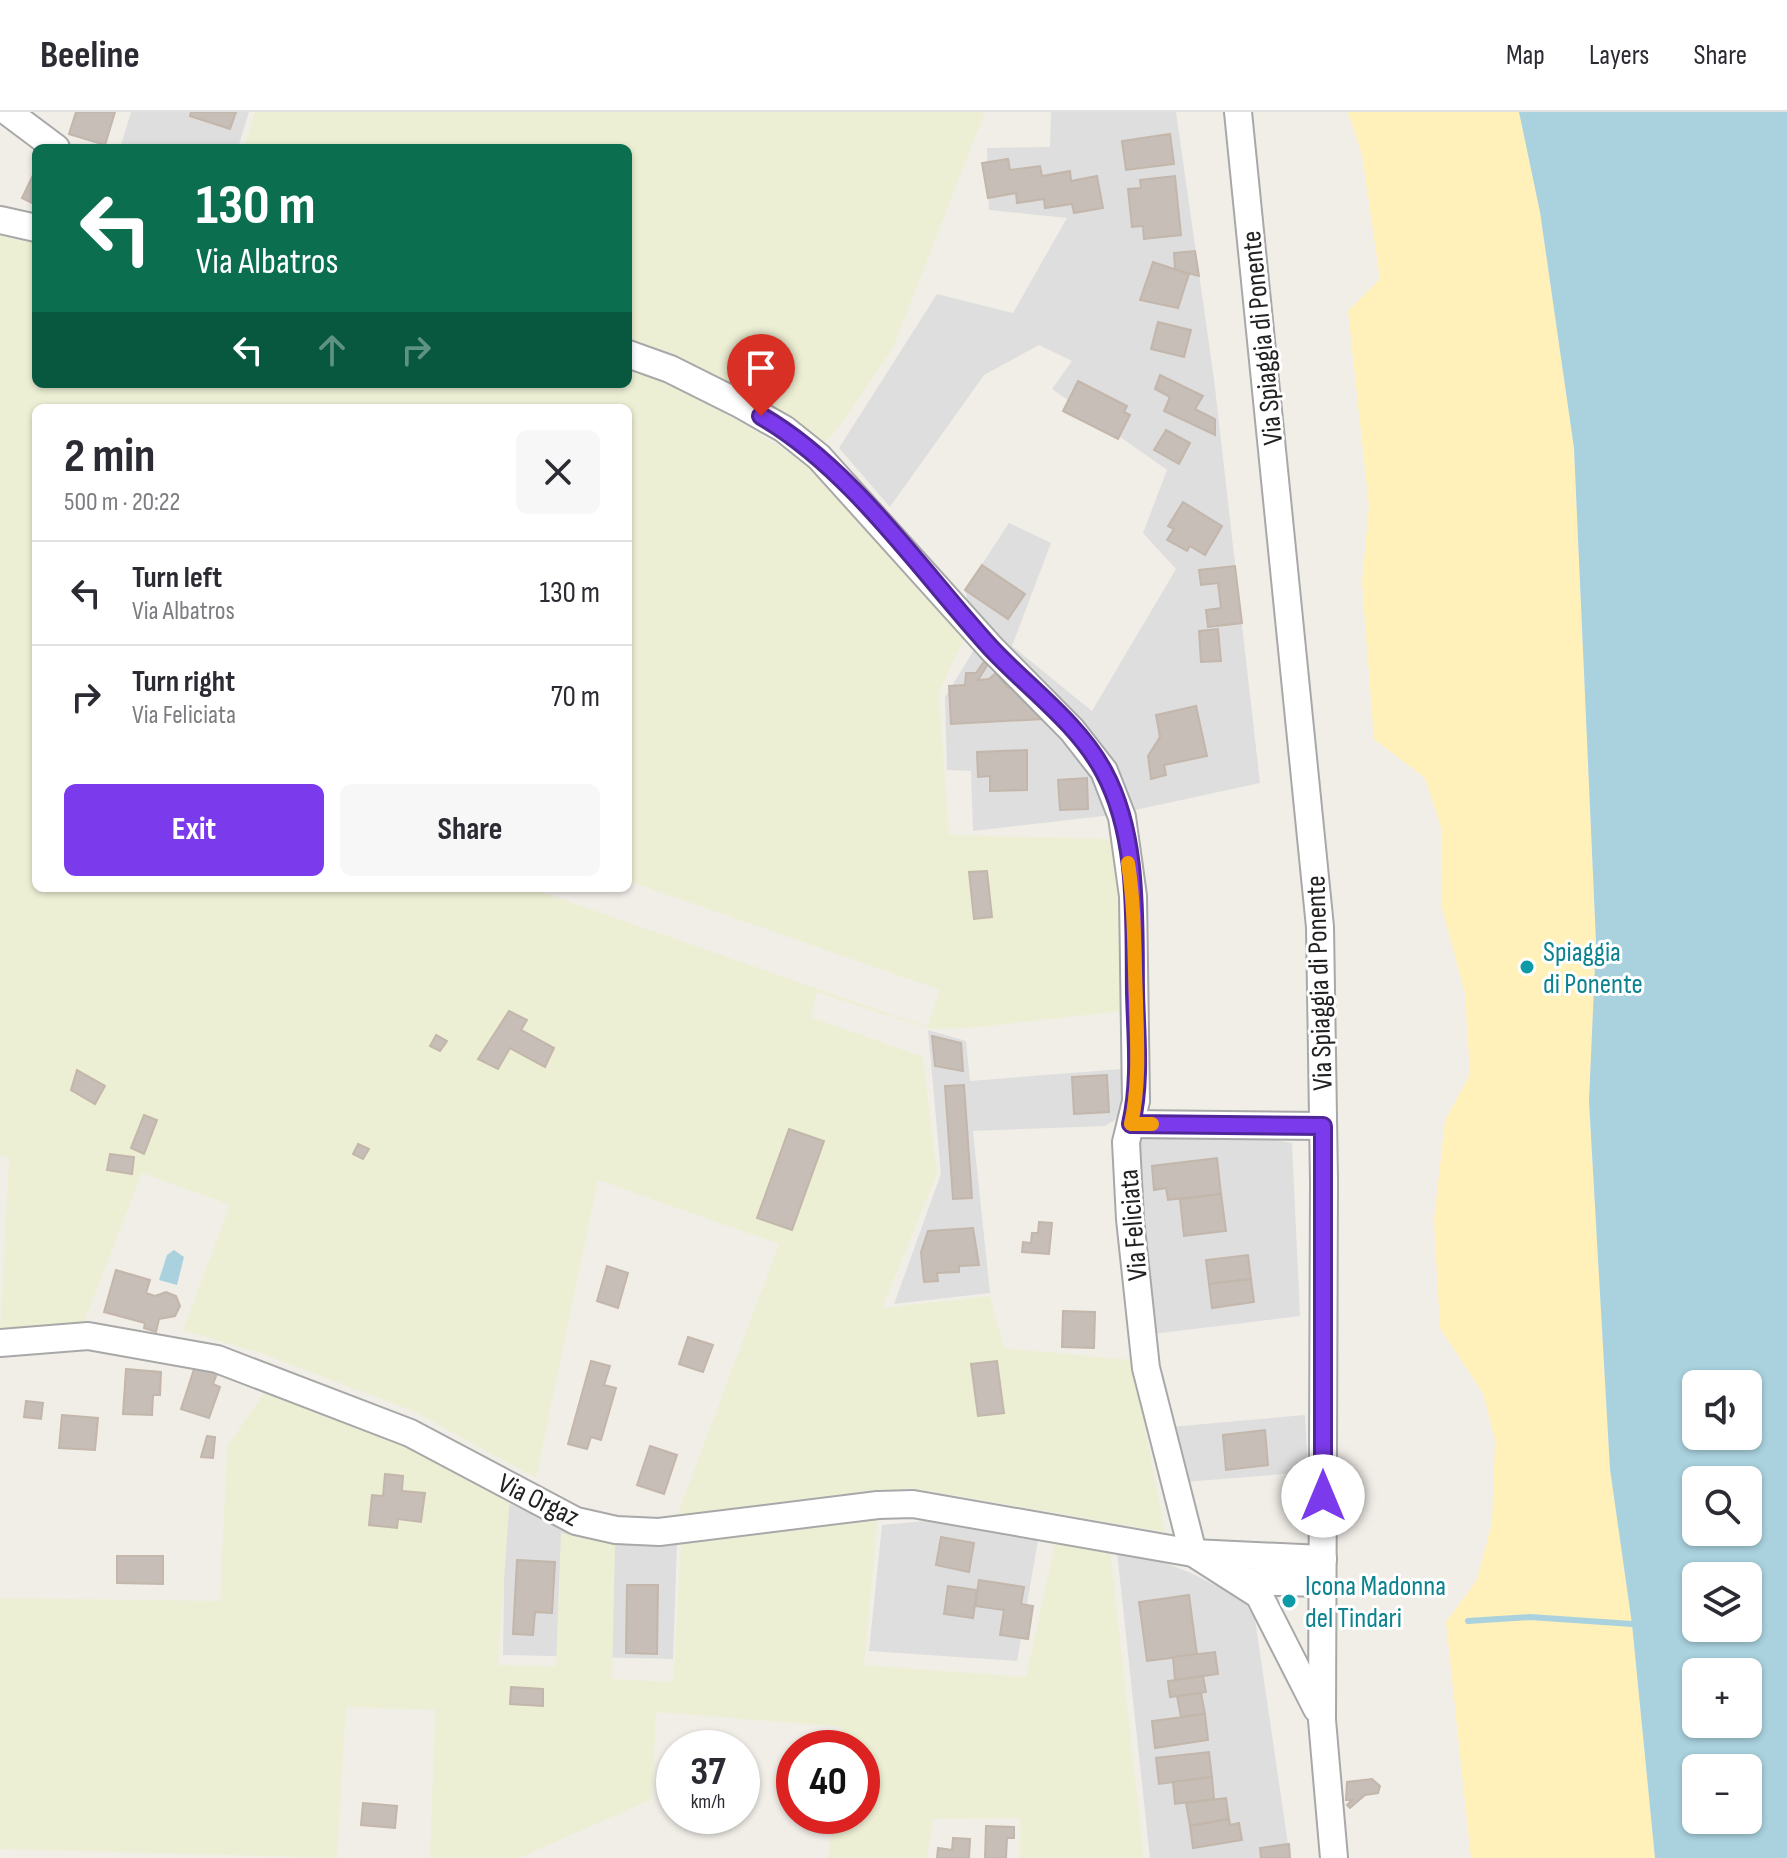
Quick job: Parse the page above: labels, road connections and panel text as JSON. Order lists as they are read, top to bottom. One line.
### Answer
{"streets":{"street":["Via Spiaggia di Ponente","Via Feliciata","Via Orgaz"]},"crossings":[["Via Feliciata","Via Orgaz"]],"places":["Spiaggia di Ponente","Icona Madonna del Tindari"],"page":{"header":"Beeline","nav":["Map","Layers","Share"],"turn":["130 m","Via Albatros"],"heading":["2 min","500 m · 20:22"],"list":[{"name":"Turn left","note":"Via Albatros","value":"130 m"},{"name":"Turn right","note":"Via Feliciata","value":"70 m"}],"buttons":["Exit","Share"],"map_buttons":["+","−"],"speed":"37 km/h","limit":"40"}}
